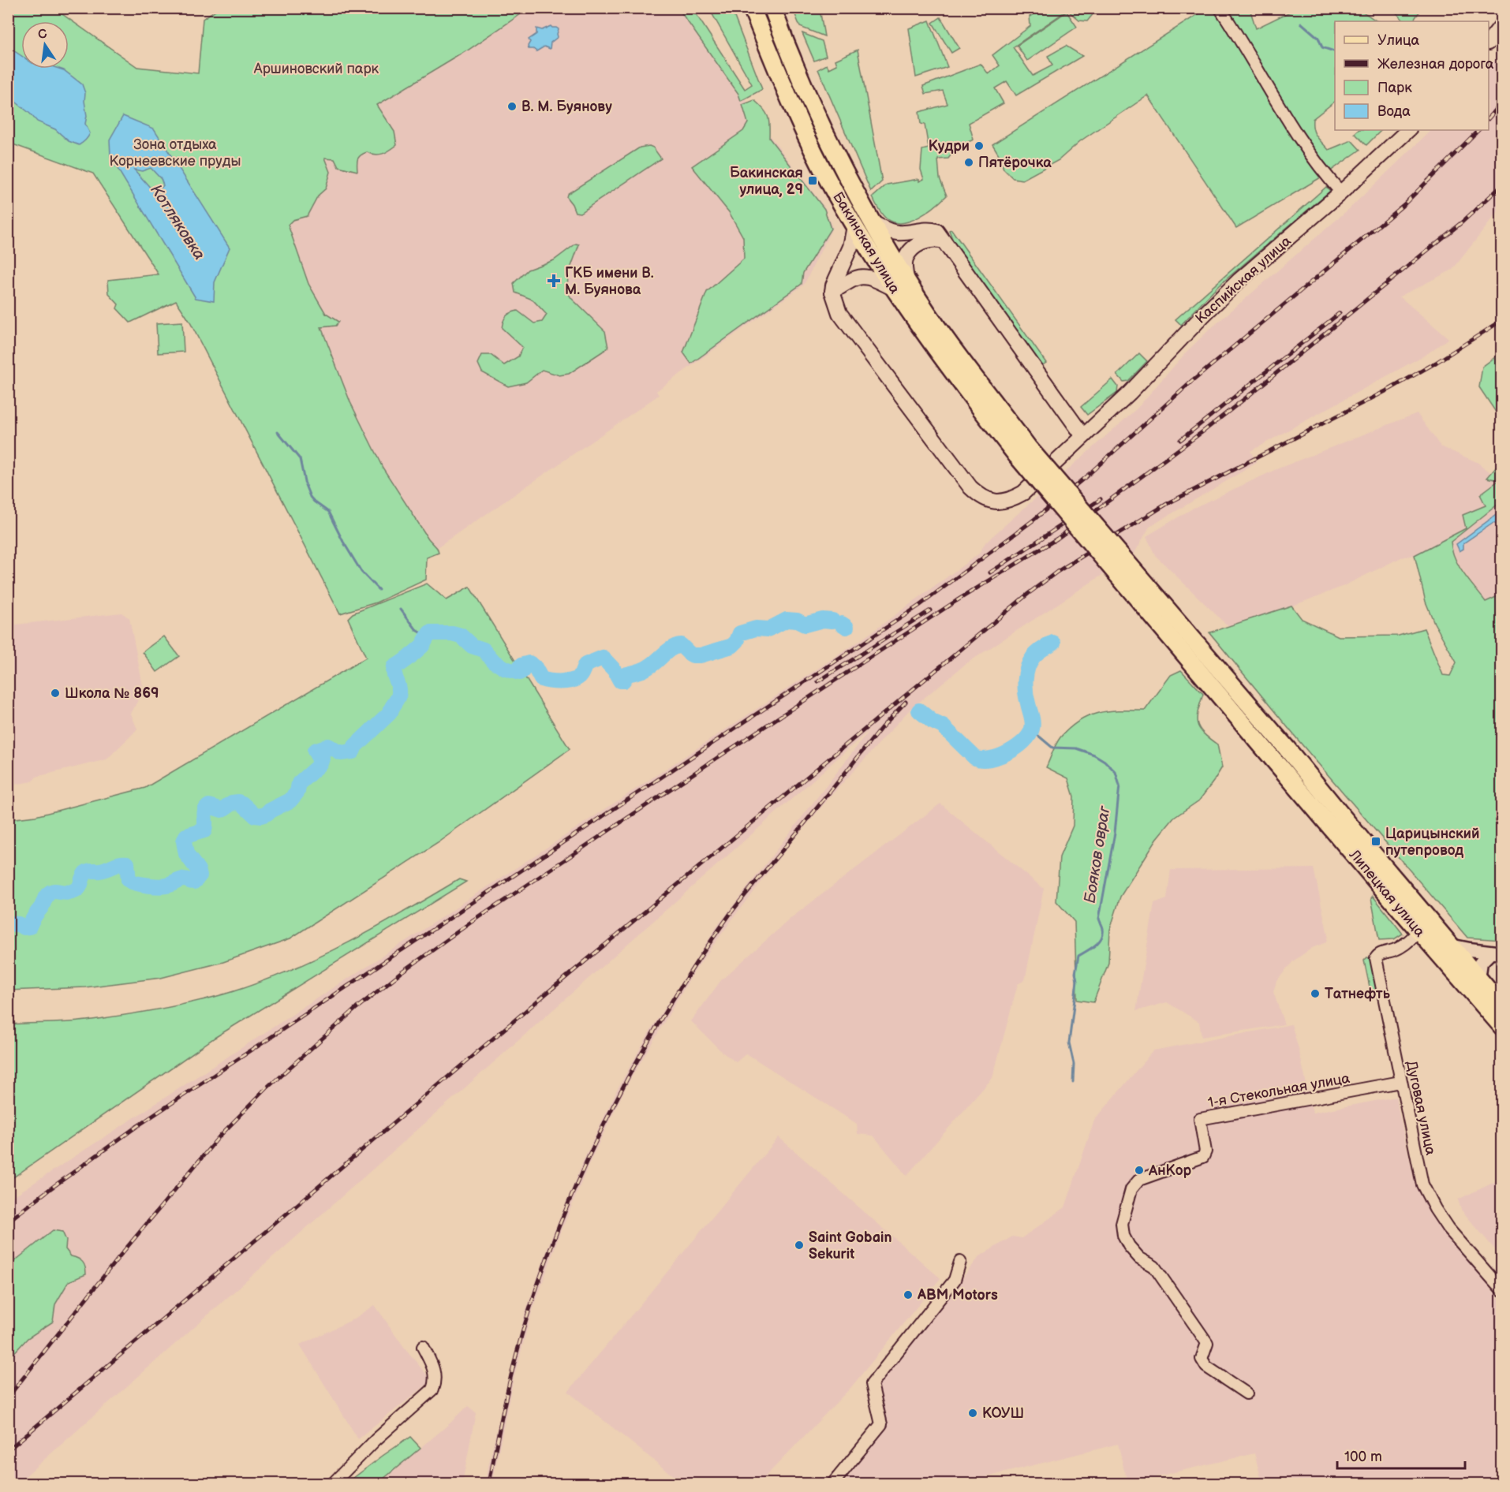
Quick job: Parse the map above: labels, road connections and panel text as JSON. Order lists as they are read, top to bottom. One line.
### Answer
{"streets":{"main road":["Бакинская улица","Каспийская улица","Липецкая улица"],"street":["1-я Стекольная улица","Дуговая улица"]},"crossings":[["Бакинская улица","Липецкая улица"],["Липецкая улица","Дуговая улица"],["1-я Стекольная улица","Дуговая улица"]],"water":["Котляковка","Бояков овраг"],"parks":["Аршиновский парк","Зона отдыха Корнеевские пруды"],"places":{"other":["В. М. Буянову","Кудри","Пятёрочка","Школа № 869","Татнефть","АнКор","Saint Gobain Sekurit","ABM Motors","КОУШ"],"transit":["Бакинская улица, 29","Царицынский путепровод"],"health":["ГКБ имени В. М. Буянова"]},"legend":["Улица","Железная дорога","Парк","Вода"],"scale_bar":"100 m","north":"top"}
